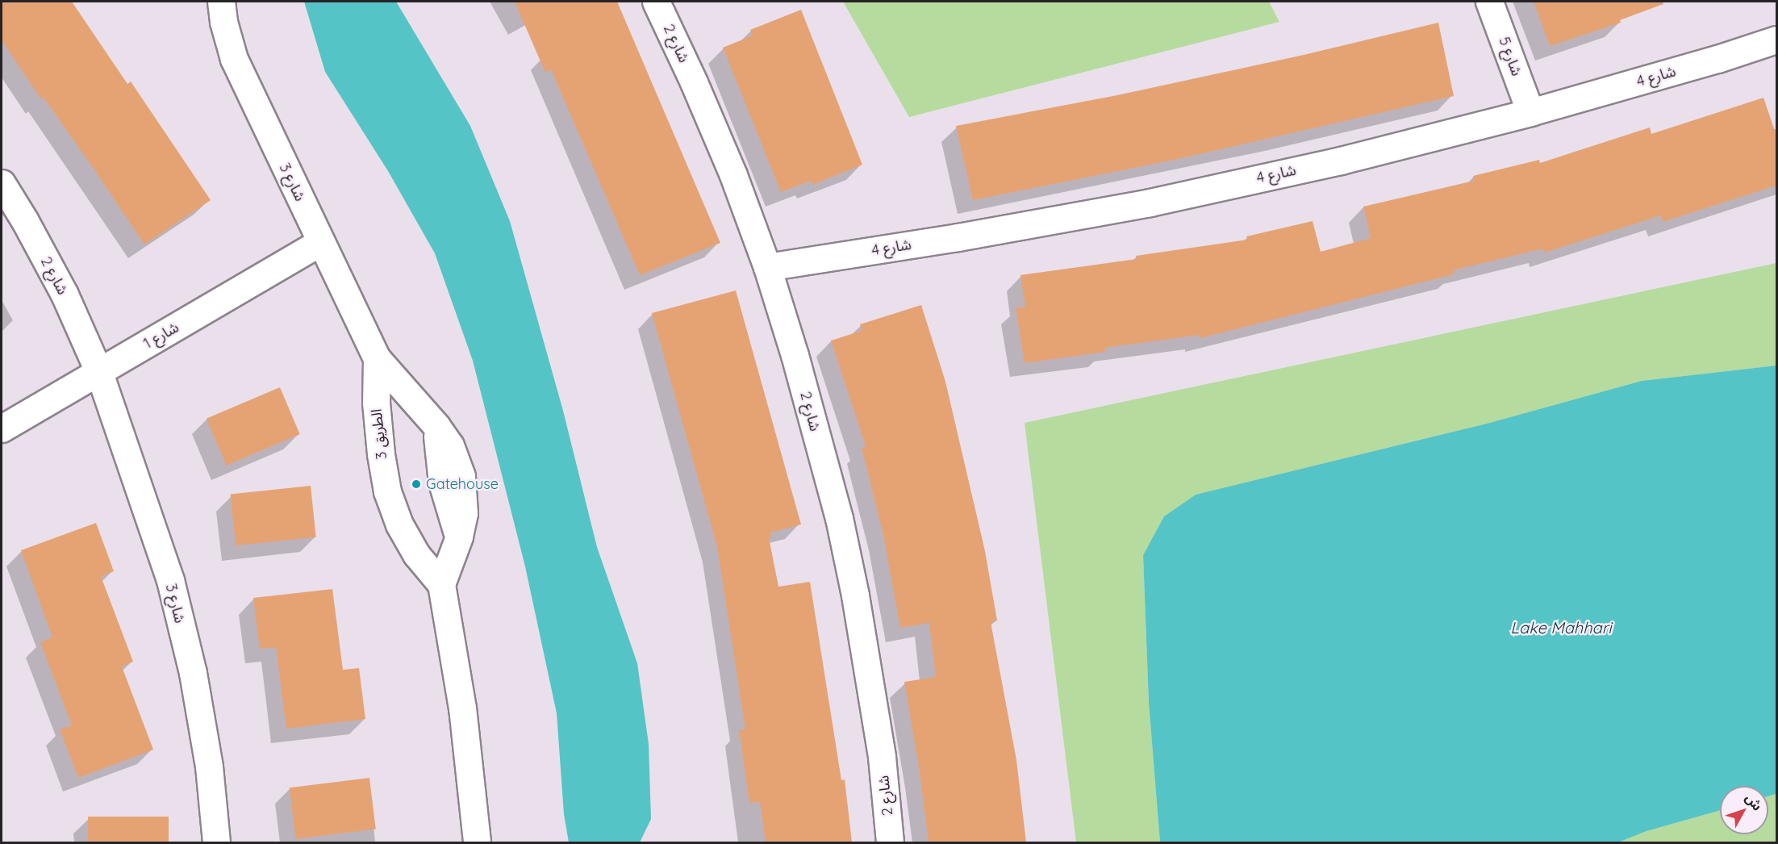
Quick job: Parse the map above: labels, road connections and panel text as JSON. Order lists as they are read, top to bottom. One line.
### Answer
{"streets":{"street":["شارع 2","شارع 5","شارع 4","شارع 3","شارع 1","3 الطريق"]},"crossings":[["شارع 2","شارع 4"],["شارع 2","شارع 3"],["شارع 2","شارع 1"],["شارع 5","شارع 4"],["شارع 3","شارع 1"],["شارع 3","3 الطريق"]],"water":["Lake Mahhari"],"places":["Gatehouse"],"north":"top right"}
